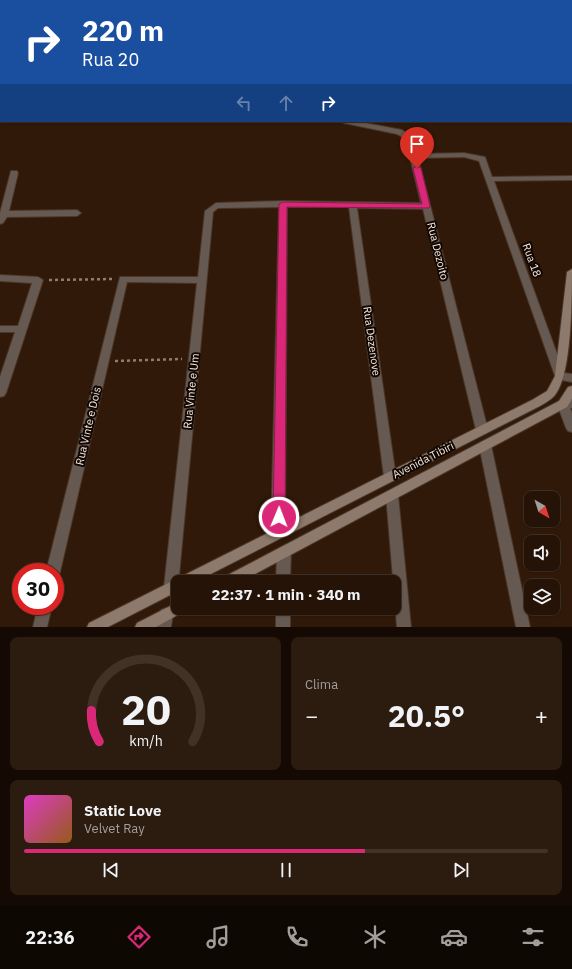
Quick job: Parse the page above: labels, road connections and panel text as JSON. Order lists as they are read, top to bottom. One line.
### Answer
{"streets":{"main road":["Avenida Tibiri"],"street":["Rua Dezoito","Rua 18","Rua Dezenove","Rua Vinte e Um","Rua Vinte e Dois"]},"crossings":[["Rua Dezoito","Rua 18"],["Rua Dezoito","Avenida Tibiri"],["Rua 18","Avenida Tibiri"],["Rua Dezenove","Avenida Tibiri"]],"north":"bottom right","page":{"turn":["220 m","Rua 20"],"limit":"30","trip":"22:37 · 1 min · 340 m","tile":"Clima","heat":["−","20.5°","+"],"song":["Static Love","Velvet Ray"],"tabs":"22:36","gauge":["20","km/h"]}}
